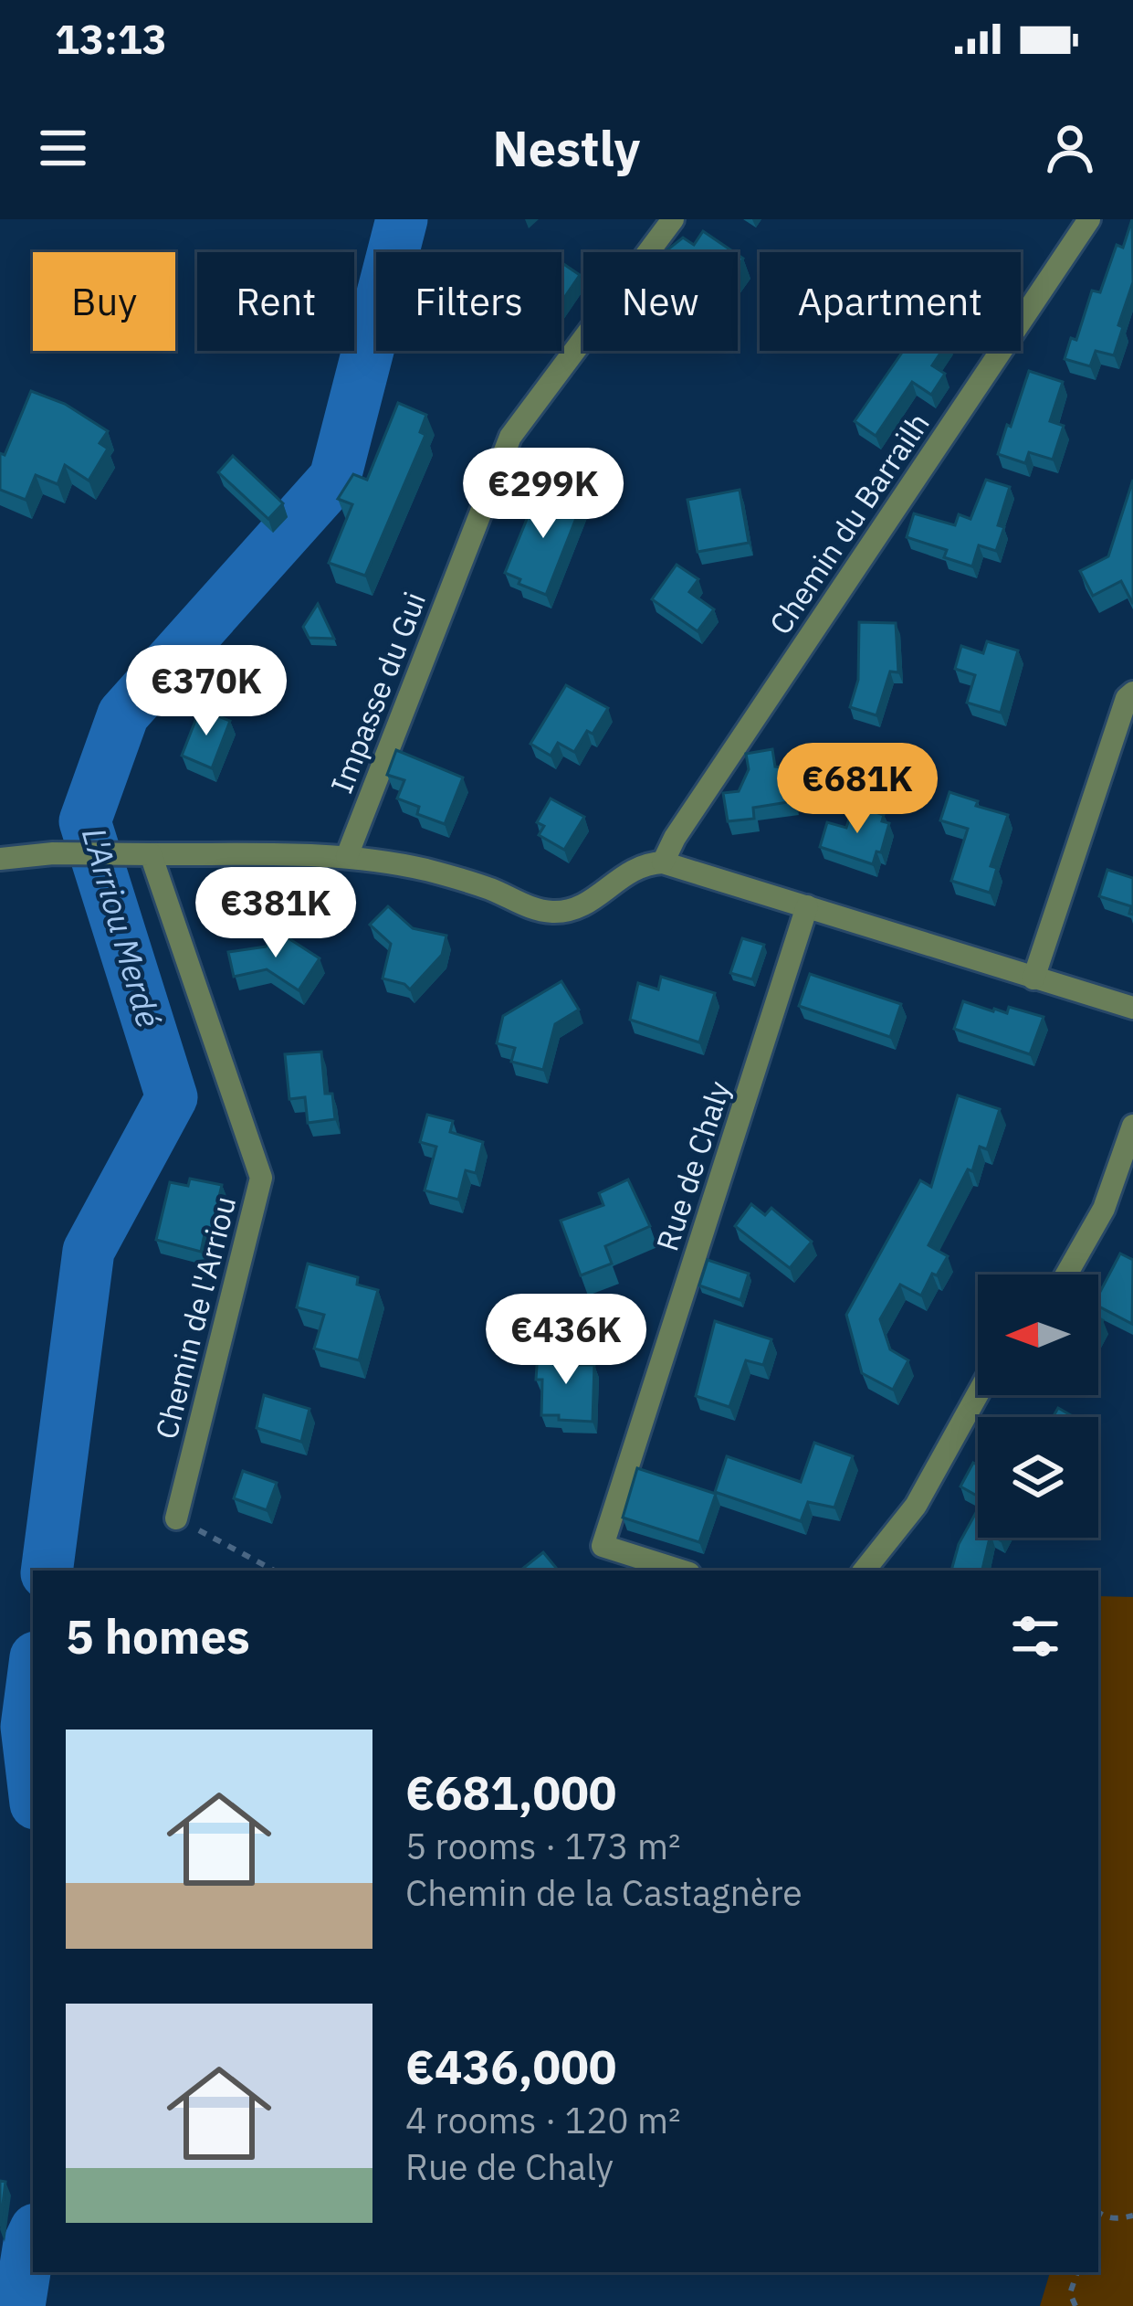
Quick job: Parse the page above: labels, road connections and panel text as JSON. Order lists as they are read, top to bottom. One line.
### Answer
{"streets":{"street":["Chemin du Barrailh","Impasse du Gui","Rue de Chaly","Chemin de l'Arriou"]},"water":["L'Arriou Merdé"],"north":"left","page":{"status":"13:13","header":"Nestly","chip":["Buy","Rent","Filters","New","Apartment"],"price":["€299K","€370K","€681K","€381K","€436K"],"heading":"5 homes","list":[{"name":"€681,000","note":"5 rooms · 173 m² · Chemin de la Castagnère"},{"name":"€436,000","note":"4 rooms · 120 m² · Rue de Chaly"}]}}
